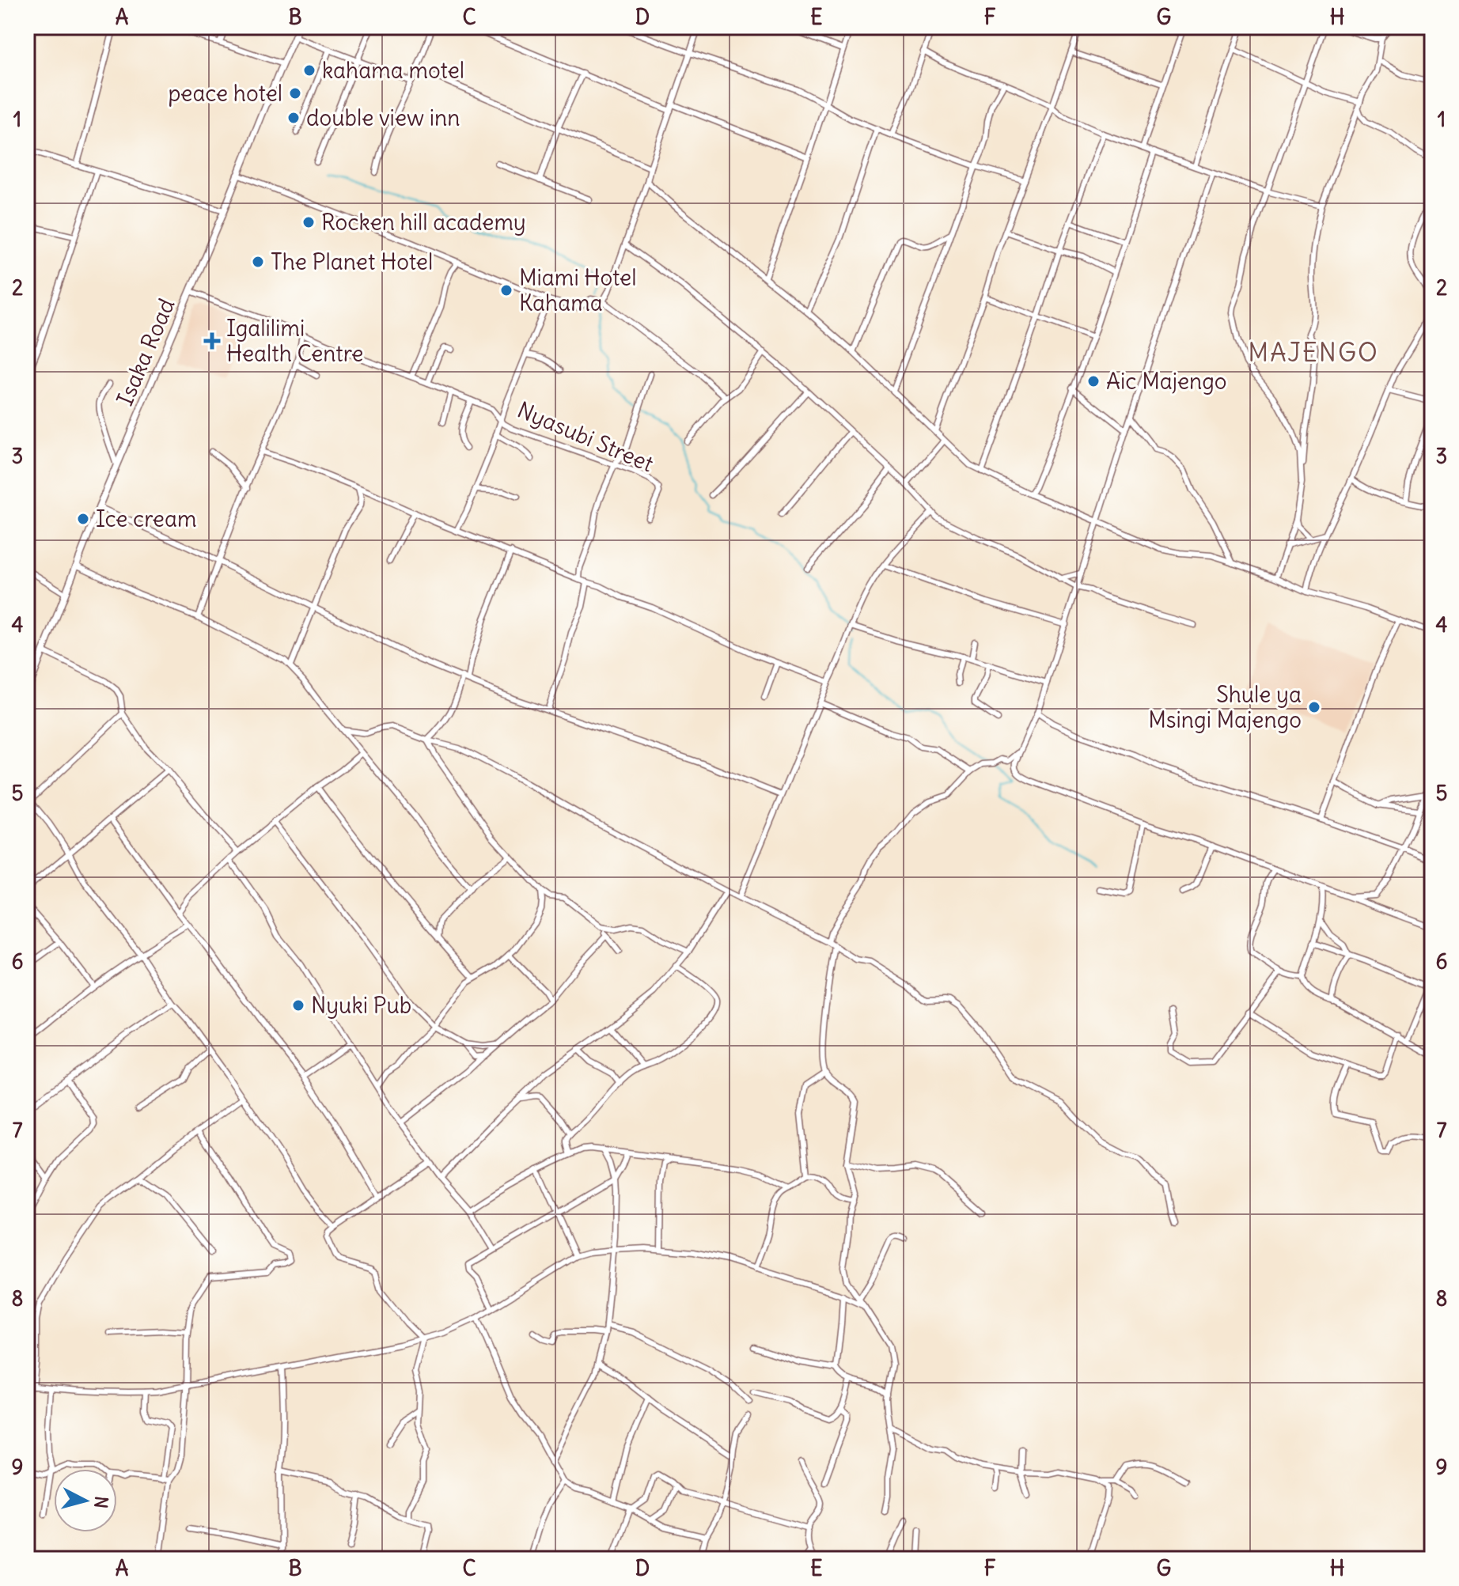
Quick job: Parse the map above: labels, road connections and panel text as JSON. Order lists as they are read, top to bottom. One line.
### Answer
{"streets":{"street":["Isaka Road","Nyasubi Street"]},"crossings":[["Isaka Road","Nyasubi Street"]],"districts":["MAJENGO"],"places":{"other":["kahama motel","peace hotel","double view inn","Rocken hill academy","The Planet Hotel","Miami Hotel Kahama","Aic Majengo","Ice cream","Shule ya Msingi Majengo","Nyuki Pub"],"health":["Igalilimi Health Centre"]},"north":"right","grid":{"columns":["A","B","C","D","E","F","G","H"],"rows":["1","2","3","4","5","6","7","8","9"]}}
